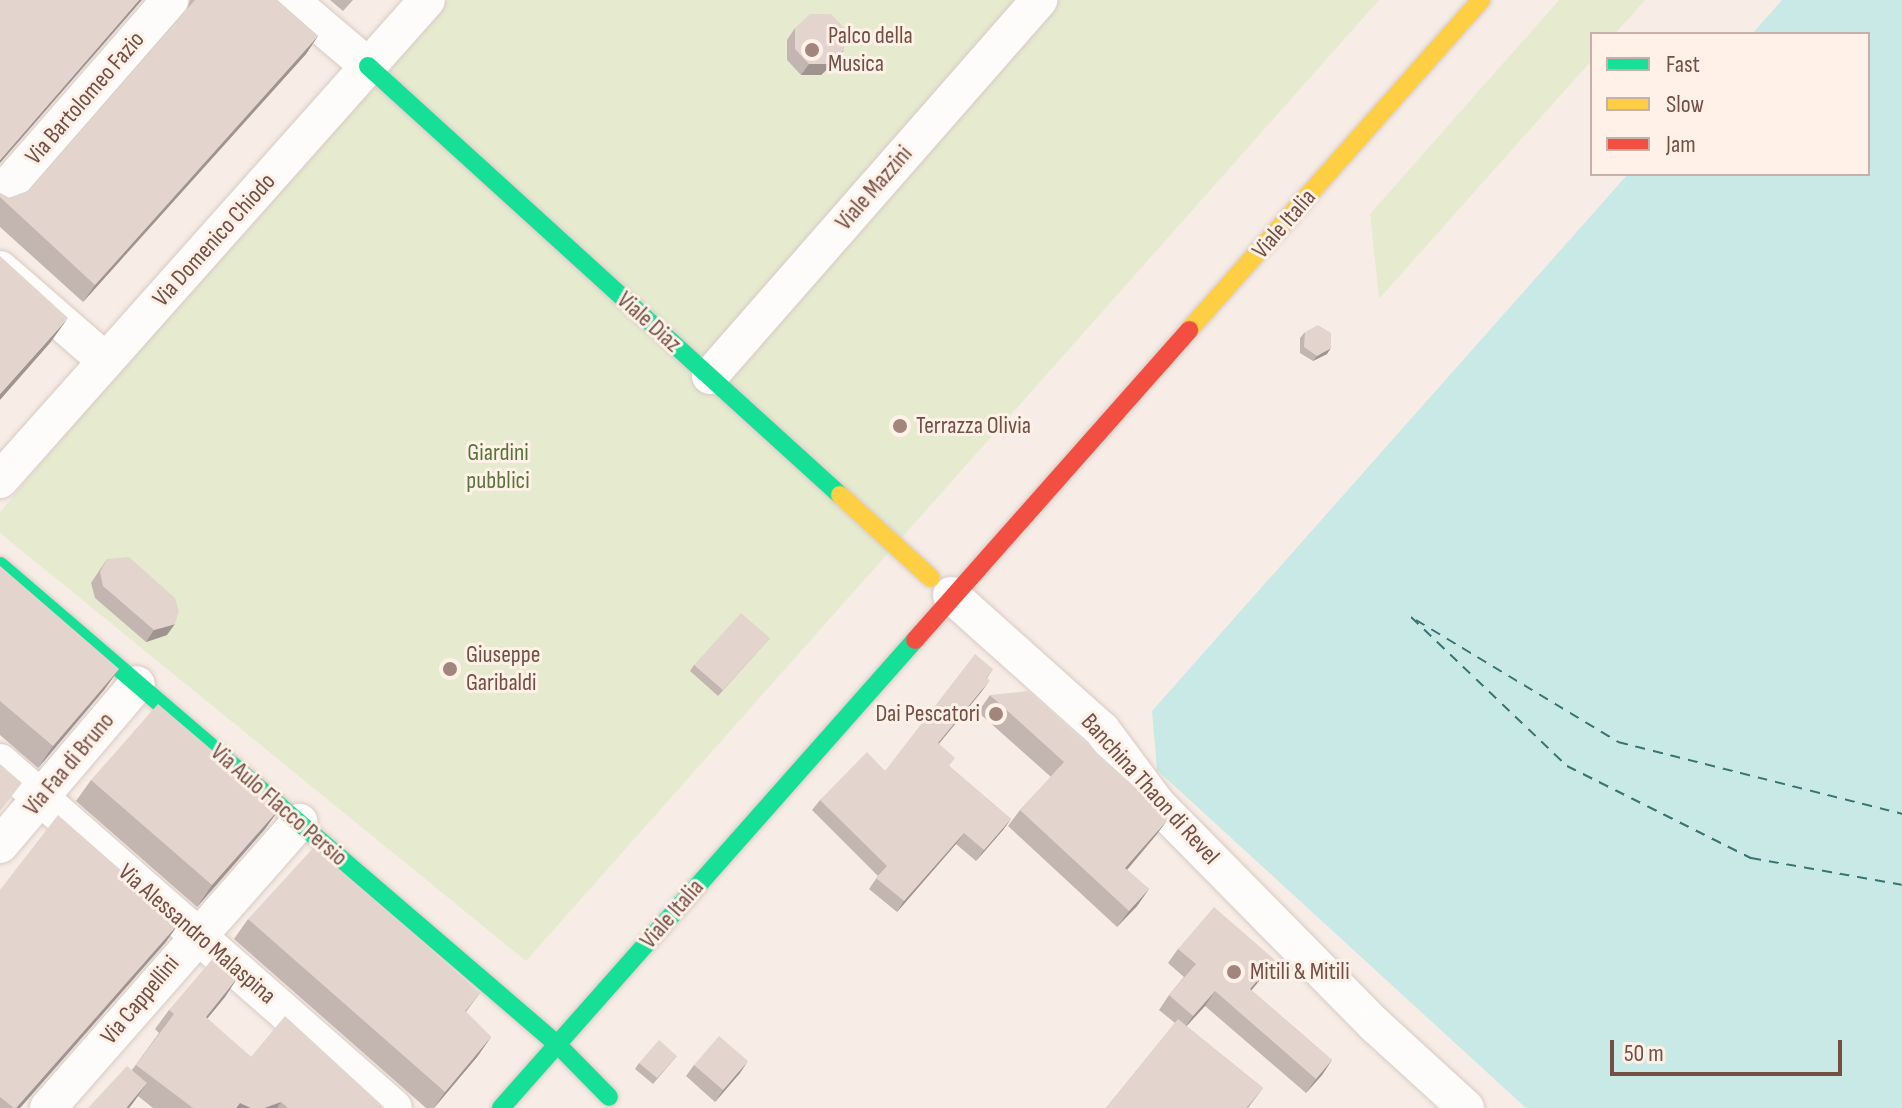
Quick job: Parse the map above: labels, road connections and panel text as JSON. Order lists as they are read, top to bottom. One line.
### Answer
{"streets":{"street":["Via Bartolomeo Fazio","Viale Mazzini","Viale Italia","Via Domenico Chiodo","Viale Diaz","Via Faa di Bruno","Banchina Thaon di Revel","Via Aulo Flacco Persio","Via Alessandro Malaspina","Via Cappellini"]},"crossings":[["Viale Mazzini","Viale Diaz"],["Viale Italia","Viale Diaz"],["Viale Italia","Banchina Thaon di Revel"],["Viale Italia","Via Aulo Flacco Persio"],["Via Domenico Chiodo","Viale Diaz"],["Viale Diaz","Banchina Thaon di Revel"],["Via Faa di Bruno","Via Aulo Flacco Persio"],["Via Faa di Bruno","Via Alessandro Malaspina"],["Via Aulo Flacco Persio","Via Cappellini"],["Via Alessandro Malaspina","Via Cappellini"]],"parks":["Giardini pubblici"],"places":["Palco della Musica","Terrazza Olivia","Giuseppe Garibaldi","Dai Pescatori","Mitili & Mitili"],"legend":["Fast","Slow","Jam"],"scale_bar":"50 m"}
